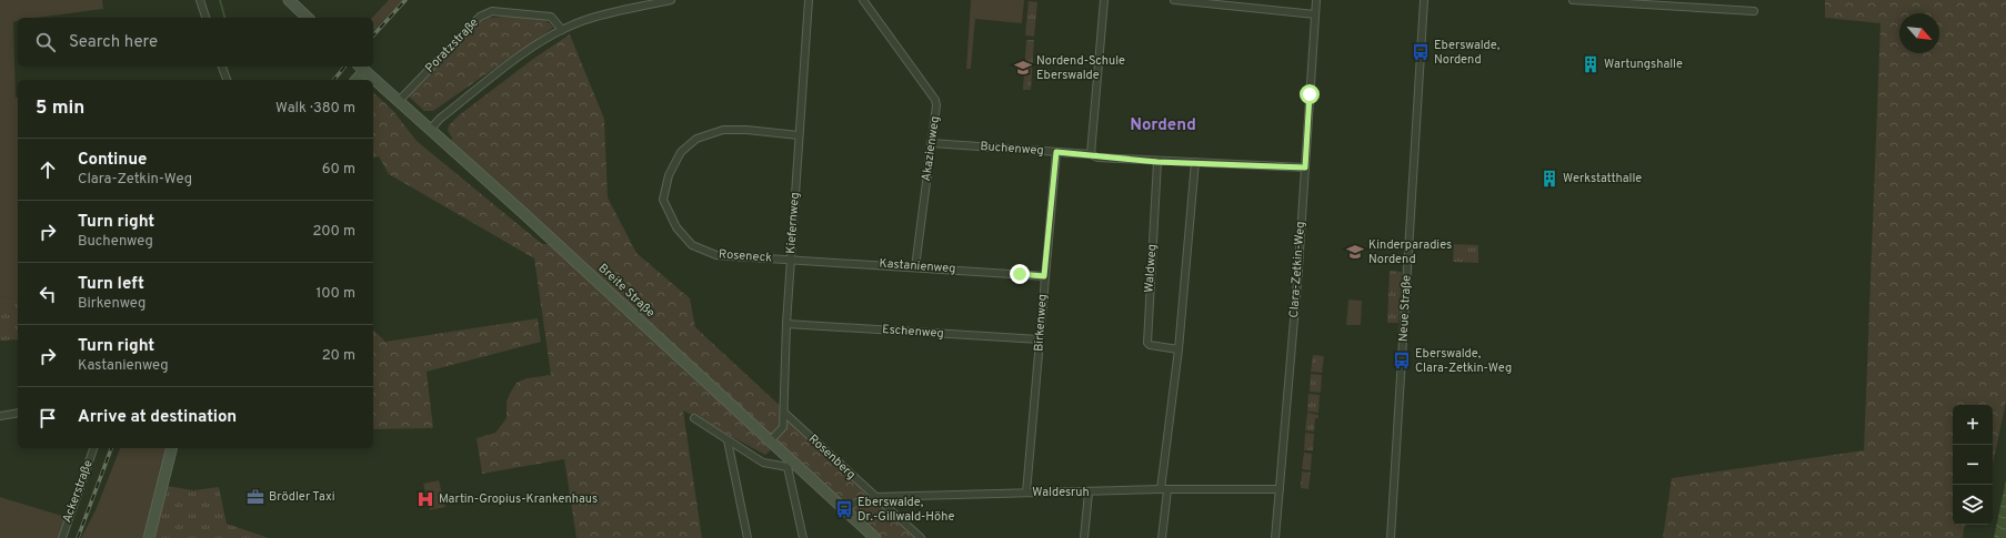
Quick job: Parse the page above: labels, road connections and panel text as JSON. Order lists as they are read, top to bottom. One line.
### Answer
{"streets":{"main road":["Breite Straße"],"street":["Poratzstraße","Akazienweg","Buchenweg","Kiefernweg","Roseneck","Kastanienweg","Waldweg","Clara-Zetkin-Weg","Neue Straße","Birkenweg","Eschenweg","Rosenberg","Ackerstraße","Waldesruh"]},"crossings":[["Poratzstraße","Breite Straße"],["Akazienweg","Buchenweg"],["Akazienweg","Kastanienweg"],["Buchenweg","Waldweg"],["Buchenweg","Clara-Zetkin-Weg"],["Buchenweg","Birkenweg"],["Kiefernweg","Roseneck"],["Kiefernweg","Kastanienweg"],["Kiefernweg","Breite Straße"],["Kiefernweg","Eschenweg"],["Kiefernweg","Rosenberg"],["Roseneck","Kastanienweg"],["Kastanienweg","Birkenweg"],["Clara-Zetkin-Weg","Waldesruh"],["Breite Straße","Waldesruh"],["Birkenweg","Eschenweg"],["Birkenweg","Waldesruh"],["Rosenberg","Waldesruh"]],"districts":["Nordend"],"places":{"bus stop":["Eberswalde, Nordend","Eberswalde, Clara-Zetkin-Weg","Eberswalde, Dr.-Gillwald-Höhe"],"building":["Wartungshalle","Werkstatthalle"],"school or university":["Nordend-Schule Eberswalde","Kinderparadies Nordend"],"office":["Brödler Taxi"],"hospital":["Martin-Gropius-Krankenhaus"]},"north":"bottom right","page":{"search":"Search here","heading":["5 min","Walk · 380 m"],"list":[["Continue","Clara-Zetkin-Weg","60 m"],["Turn right","Buchenweg","200 m"],["Turn left","Birkenweg","100 m"],["Turn right","Kastanienweg","20 m"],"Arrive at destination"],"map_buttons":["+","−"]}}
